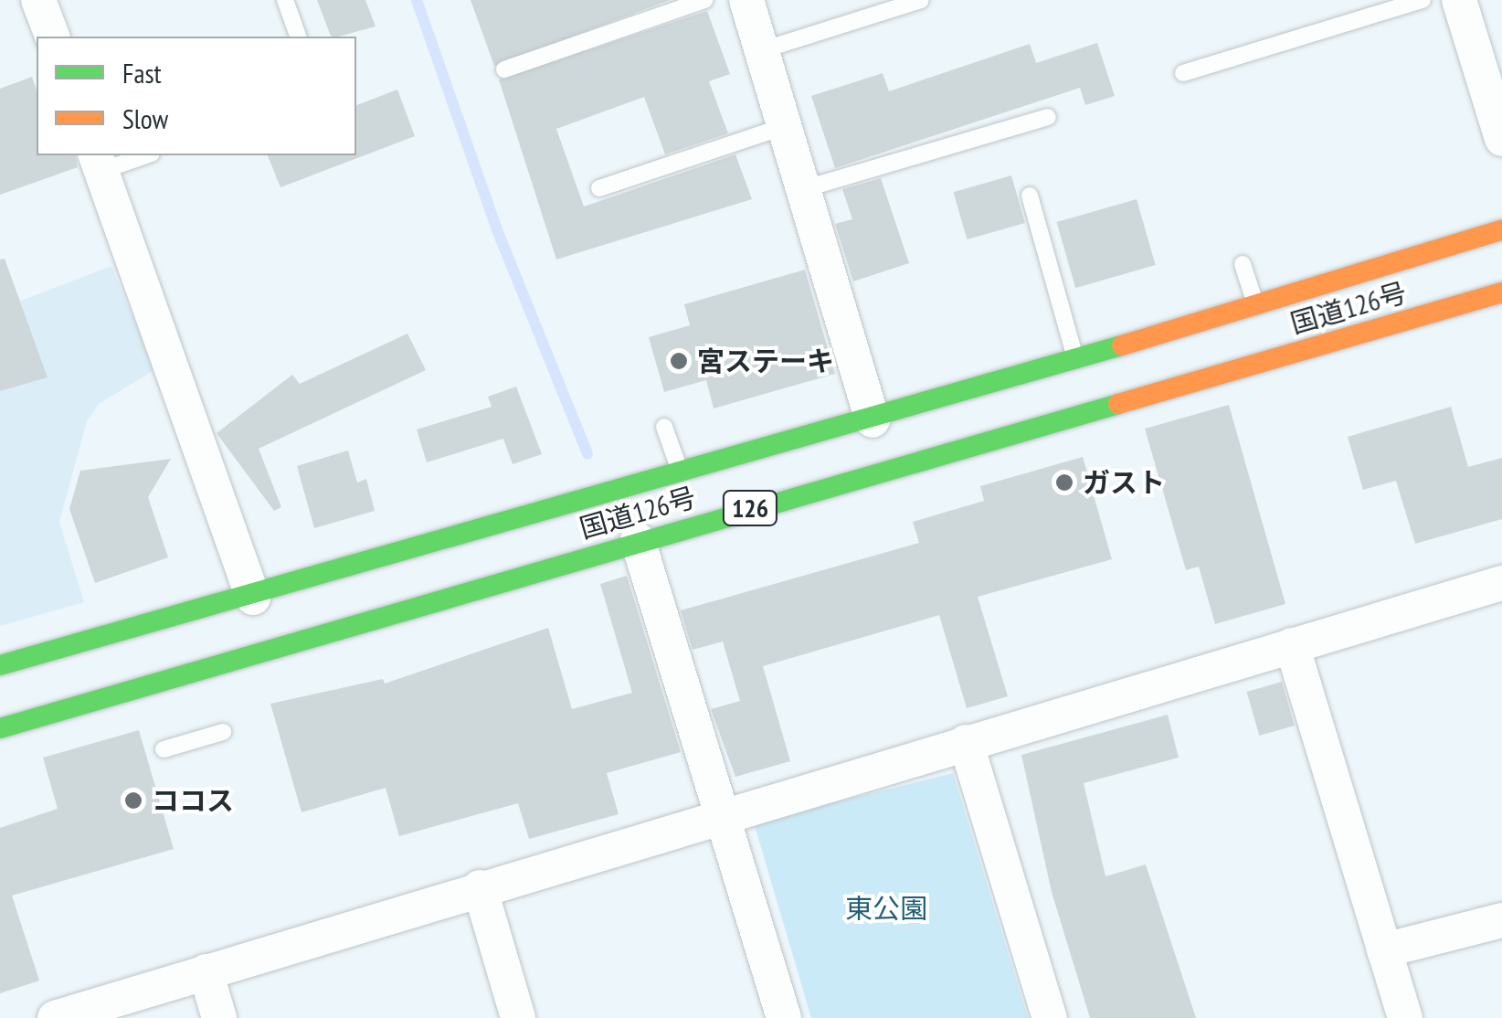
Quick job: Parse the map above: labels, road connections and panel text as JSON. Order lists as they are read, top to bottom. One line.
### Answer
{"streets":{"highway":["国道126号","126"]},"parks":["東公園"],"places":["宮ステーキ","ガスト","ココス"],"legend":["Fast","Slow"]}
